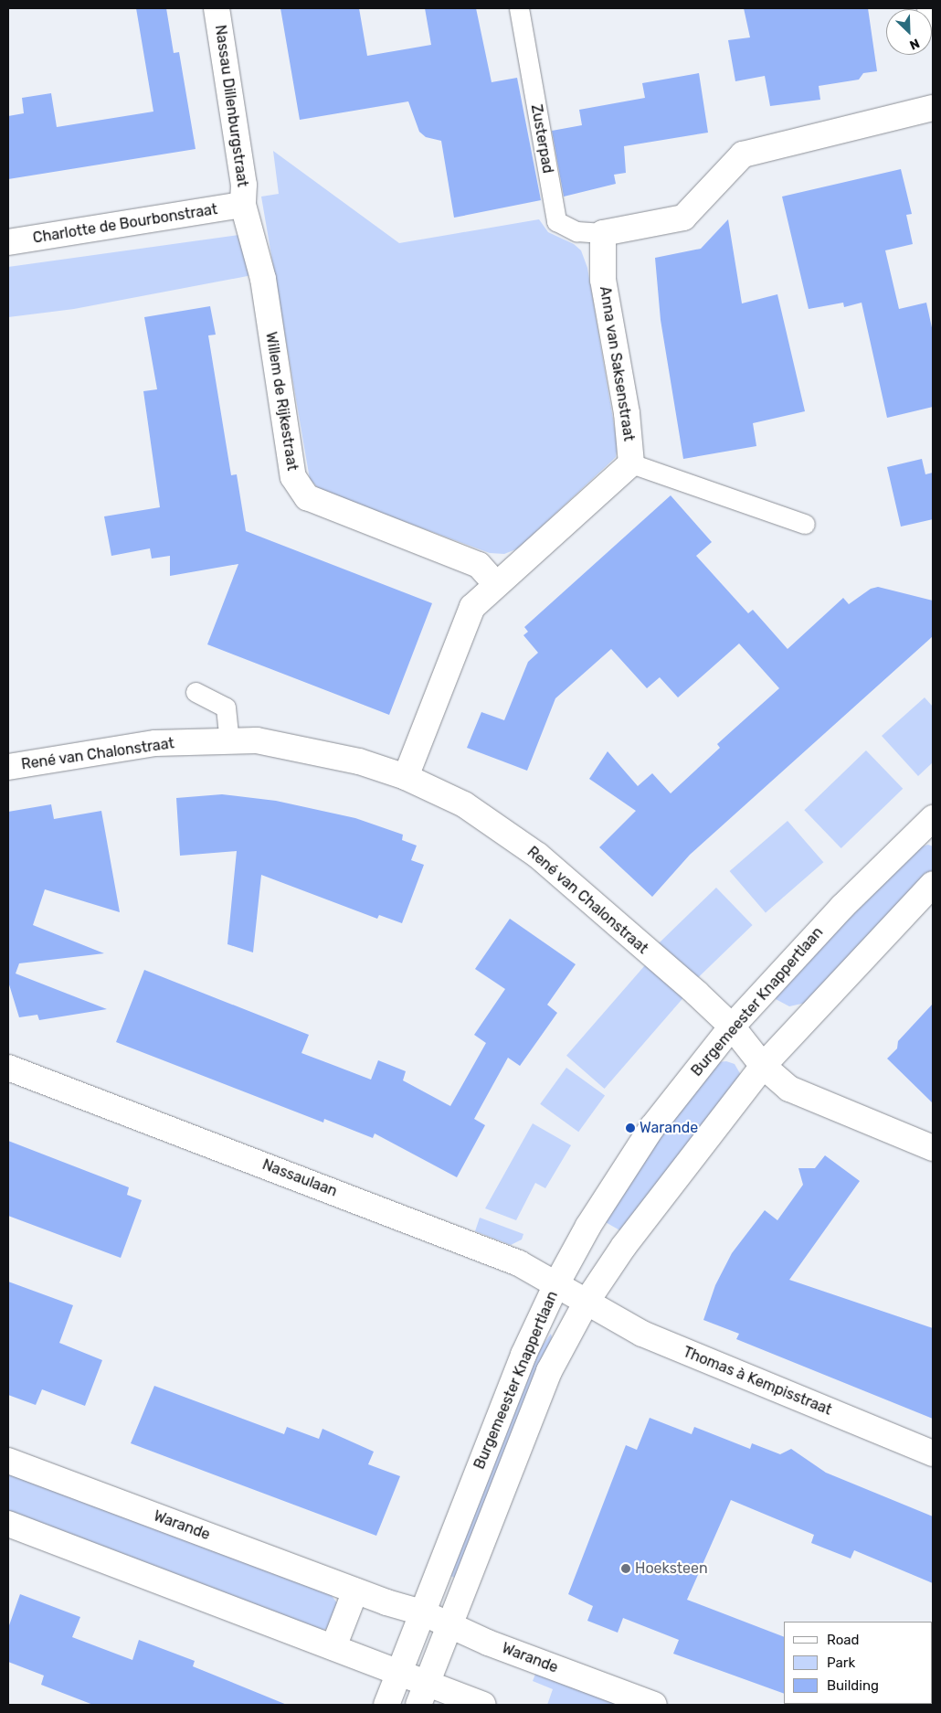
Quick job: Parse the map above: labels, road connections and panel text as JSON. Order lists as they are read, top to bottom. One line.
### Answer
{"streets":{"street":["Nassau Dillenburgstraat","Charlotte de Bourbonstraat","Anna van Saksenstraat","Willem de Rijkestraat","René van Chalonstraat","Burgemeester Knappertlaan","Nassaulaan","Thomas à Kempisstraat","Warande"],"lane":["Zusterpad"]},"crossings":[["Nassau Dillenburgstraat","Charlotte de Bourbonstraat"],["Nassau Dillenburgstraat","Willem de Rijkestraat"],["Zusterpad","Anna van Saksenstraat"],["Charlotte de Bourbonstraat","Willem de Rijkestraat"],["Anna van Saksenstraat","Willem de Rijkestraat"],["Anna van Saksenstraat","René van Chalonstraat"],["René van Chalonstraat","Burgemeester Knappertlaan"],["Burgemeester Knappertlaan","Nassaulaan"],["Burgemeester Knappertlaan","Thomas à Kempisstraat"],["Burgemeester Knappertlaan","Warande"],["Nassaulaan","Thomas à Kempisstraat"]],"places":["Warande","Hoeksteen"],"legend":["Road","Park","Building"],"north":"bottom right"}
